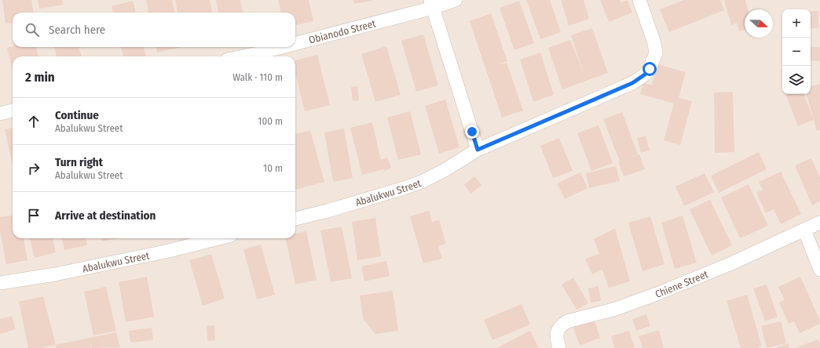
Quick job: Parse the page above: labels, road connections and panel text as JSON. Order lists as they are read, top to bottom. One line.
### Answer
{"streets":{"street":["Obianodo Street","Abalukwu Street","Chiene Street"]},"north":"right","page":{"map_buttons":["+","−"],"search":"Search here","heading":["2 min","Walk · 110 m"],"list":[["Continue","Abalukwu Street","100 m"],["Turn right","Abalukwu Street","10 m"],"Arrive at destination"]}}
